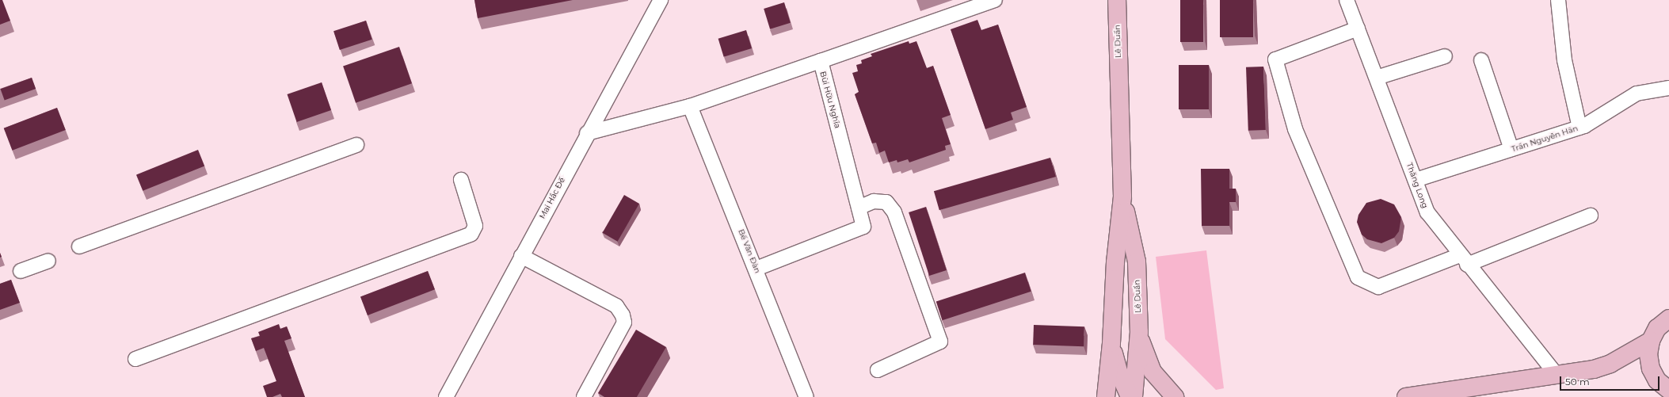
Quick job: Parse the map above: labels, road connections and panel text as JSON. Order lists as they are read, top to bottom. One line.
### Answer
{"streets":{"main road":["Lê Duẩn"],"street":["Bùi Hữu Nghĩa","Trần Nguyên Hãn","Thăng Long","Mai Hắc Đế","Bế Văn Đàn"]},"crossings":[["Bùi Hữu Nghĩa","Mai Hắc Đế"],["Bùi Hữu Nghĩa","Bế Văn Đàn"],["Trần Nguyên Hãn","Thăng Long"]],"scale_bar":"50 m"}
